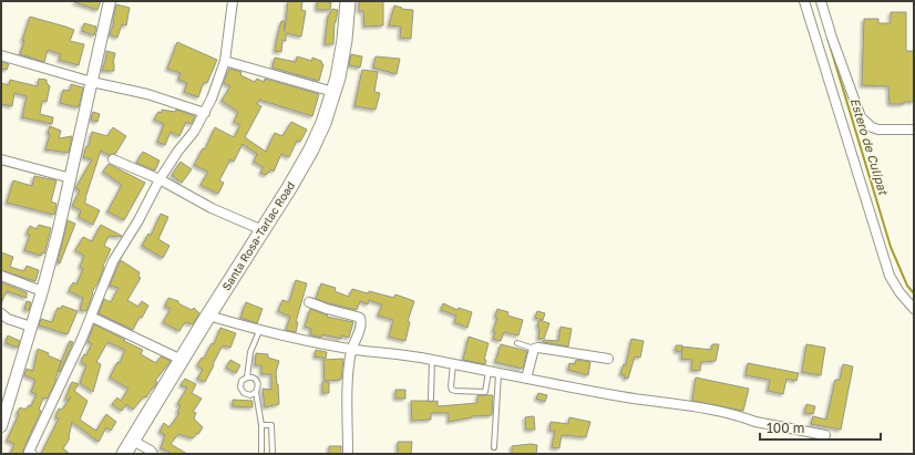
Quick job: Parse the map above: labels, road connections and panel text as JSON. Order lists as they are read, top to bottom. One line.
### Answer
{"streets":{"highway":["Santa Rosa-Tarlac Road"]},"water":["Estero de Culipat"],"scale_bar":"100 m"}
